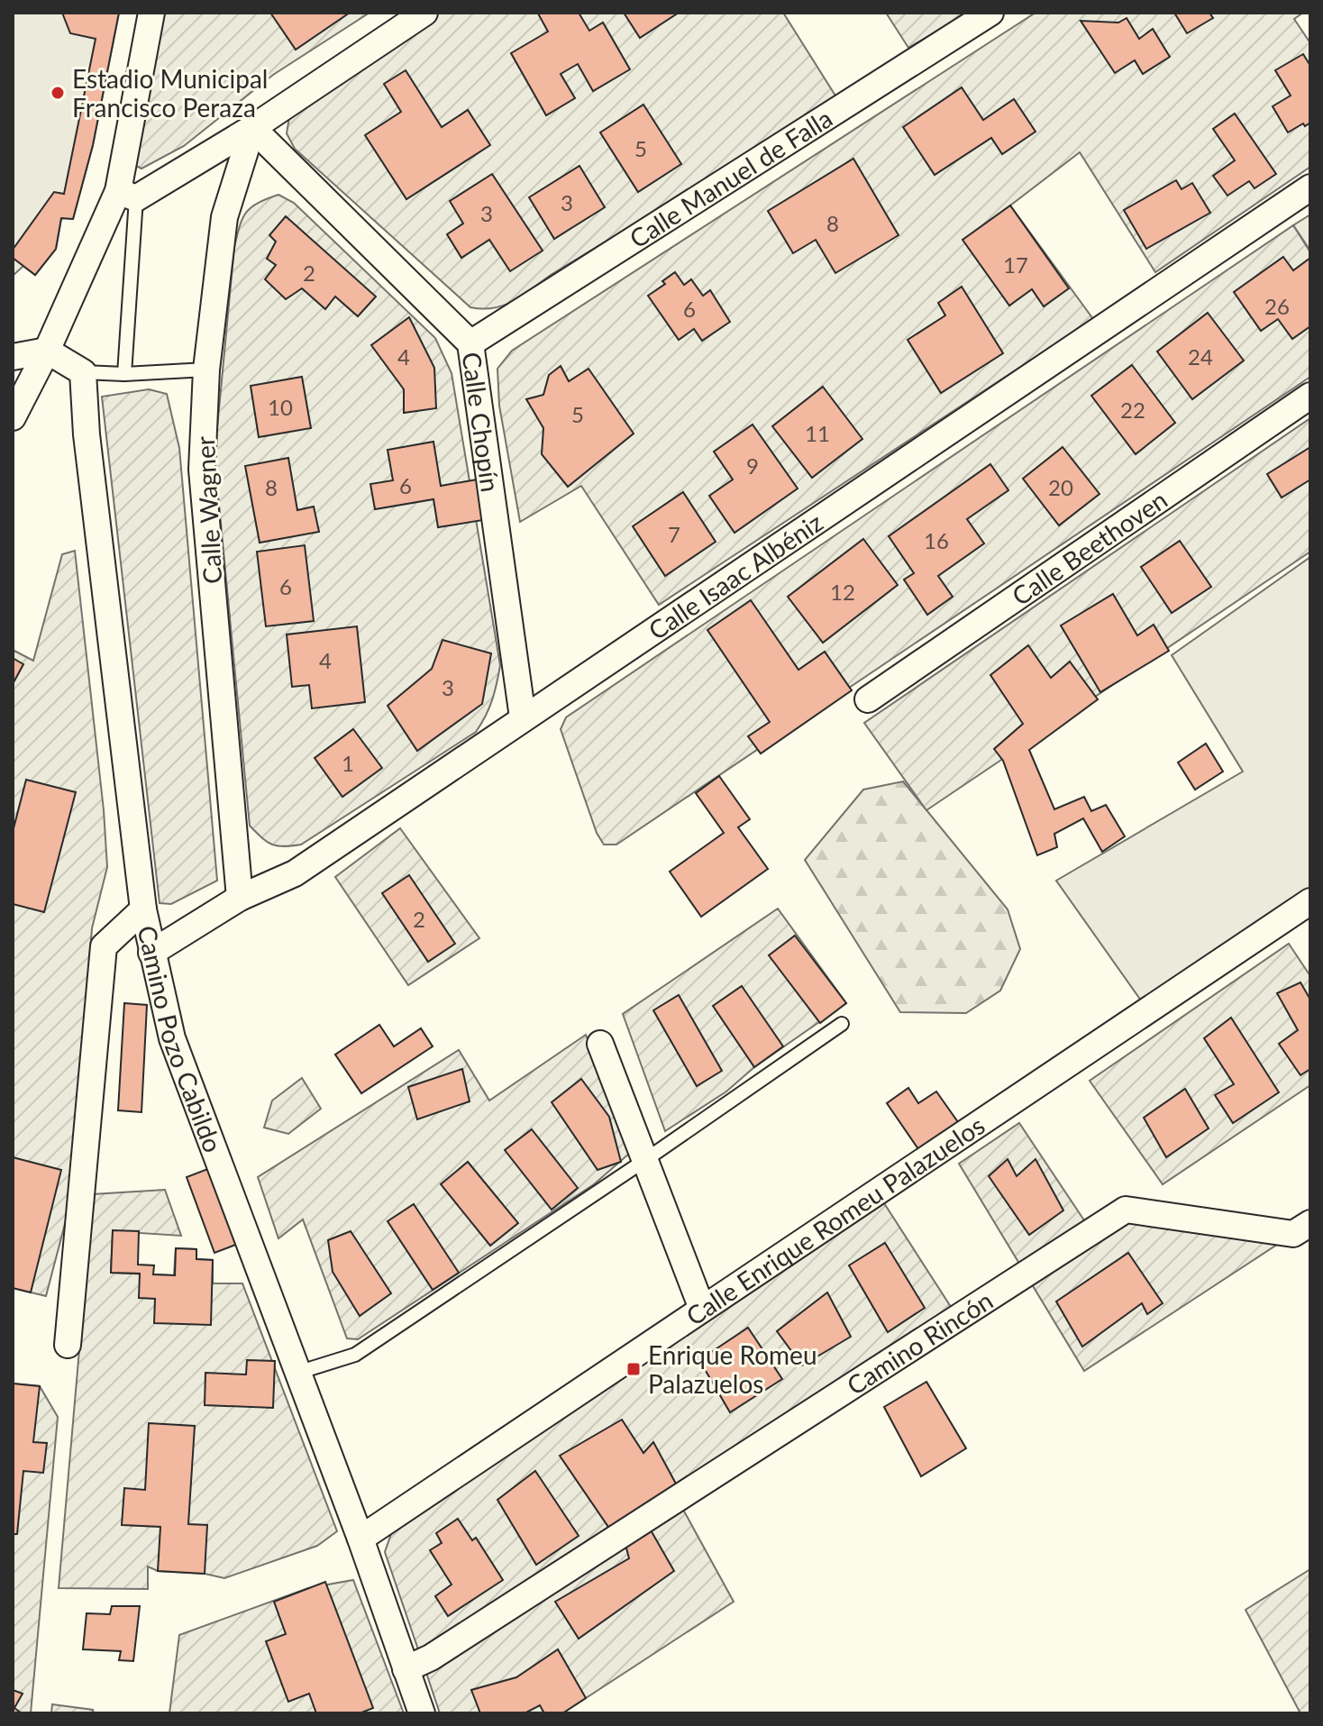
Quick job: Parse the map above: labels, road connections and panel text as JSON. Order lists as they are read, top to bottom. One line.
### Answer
{"streets":{"street":["Calle Manuel de Falla","Calle Chopín","Calle Wagner","Calle Beethoven","Calle Isaac Albéniz","Camino Pozo Cabildo","Calle Enrique Romeu Palazuelos","Camino Rincón"]},"crossings":[["Calle Manuel de Falla","Calle Chopín"],["Calle Chopín","Calle Wagner"],["Calle Chopín","Calle Isaac Albéniz"],["Calle Wagner","Calle Isaac Albéniz"],["Calle Isaac Albéniz","Camino Pozo Cabildo"],["Camino Pozo Cabildo","Calle Enrique Romeu Palazuelos"],["Camino Pozo Cabildo","Camino Rincón"]],"places":{"other":["Estadio Municipal Francisco Peraza"],"transit":["Enrique Romeu Palazuelos"]},"house_numbers":["5","3","3","8","17","2","26","6","4","24","10","22","5","11","9","6","8","20","7","16","6","12","4","3","1","2"]}
